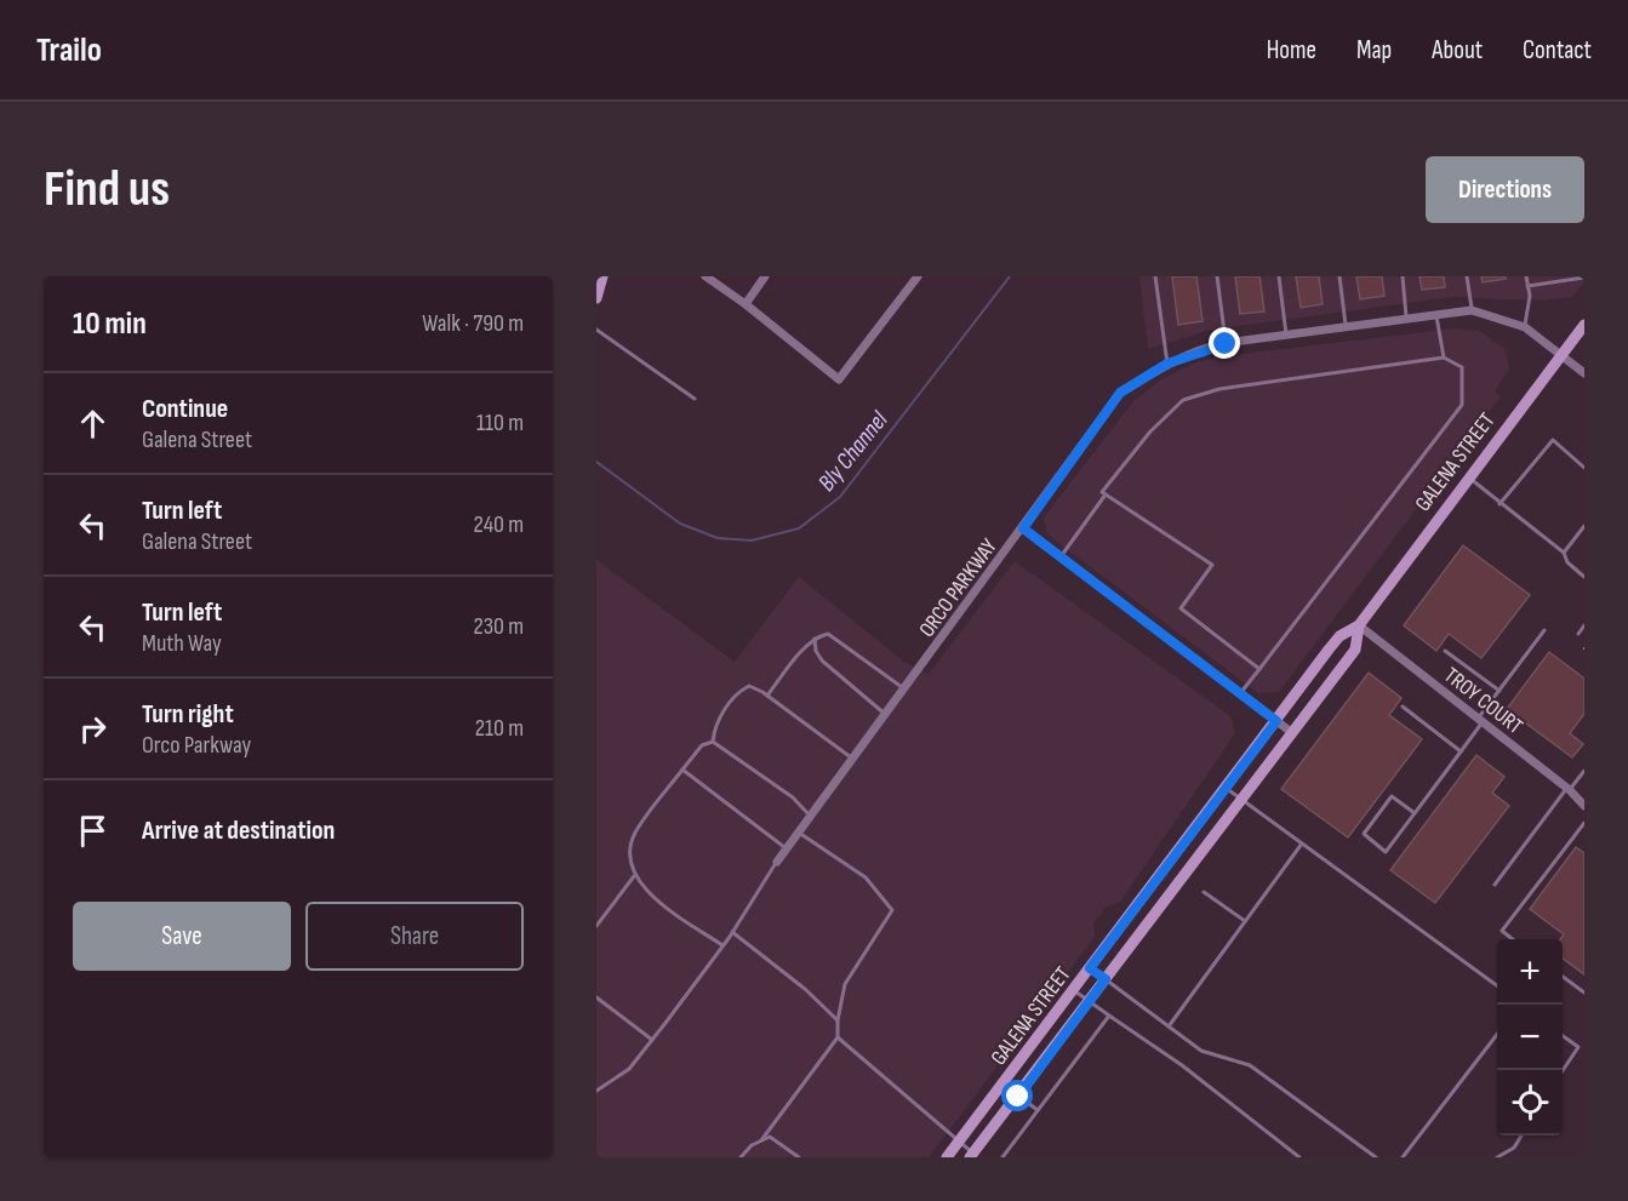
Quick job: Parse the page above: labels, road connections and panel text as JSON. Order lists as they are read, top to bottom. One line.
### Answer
{"streets":{"street":["GALENA STREET","ORCO PARKWAY","TROY COURT"]},"crossings":[["GALENA STREET","ORCO PARKWAY"],["GALENA STREET","TROY COURT"]],"water":["Bly Channel"],"page":{"header":"Trailo","nav":["Home","Map","About","Contact"],"buttons":["Directions",["Save","Share"]],"title":"Find us","heading":["10 min","Walk · 790 m"],"list":[["Continue","Galena Street","110 m"],["Turn left","Galena Street","240 m"],["Turn left","Muth Way","230 m"],["Turn right","Orco Parkway","210 m"],"Arrive at destination"],"map_buttons":["+","−"]}}
